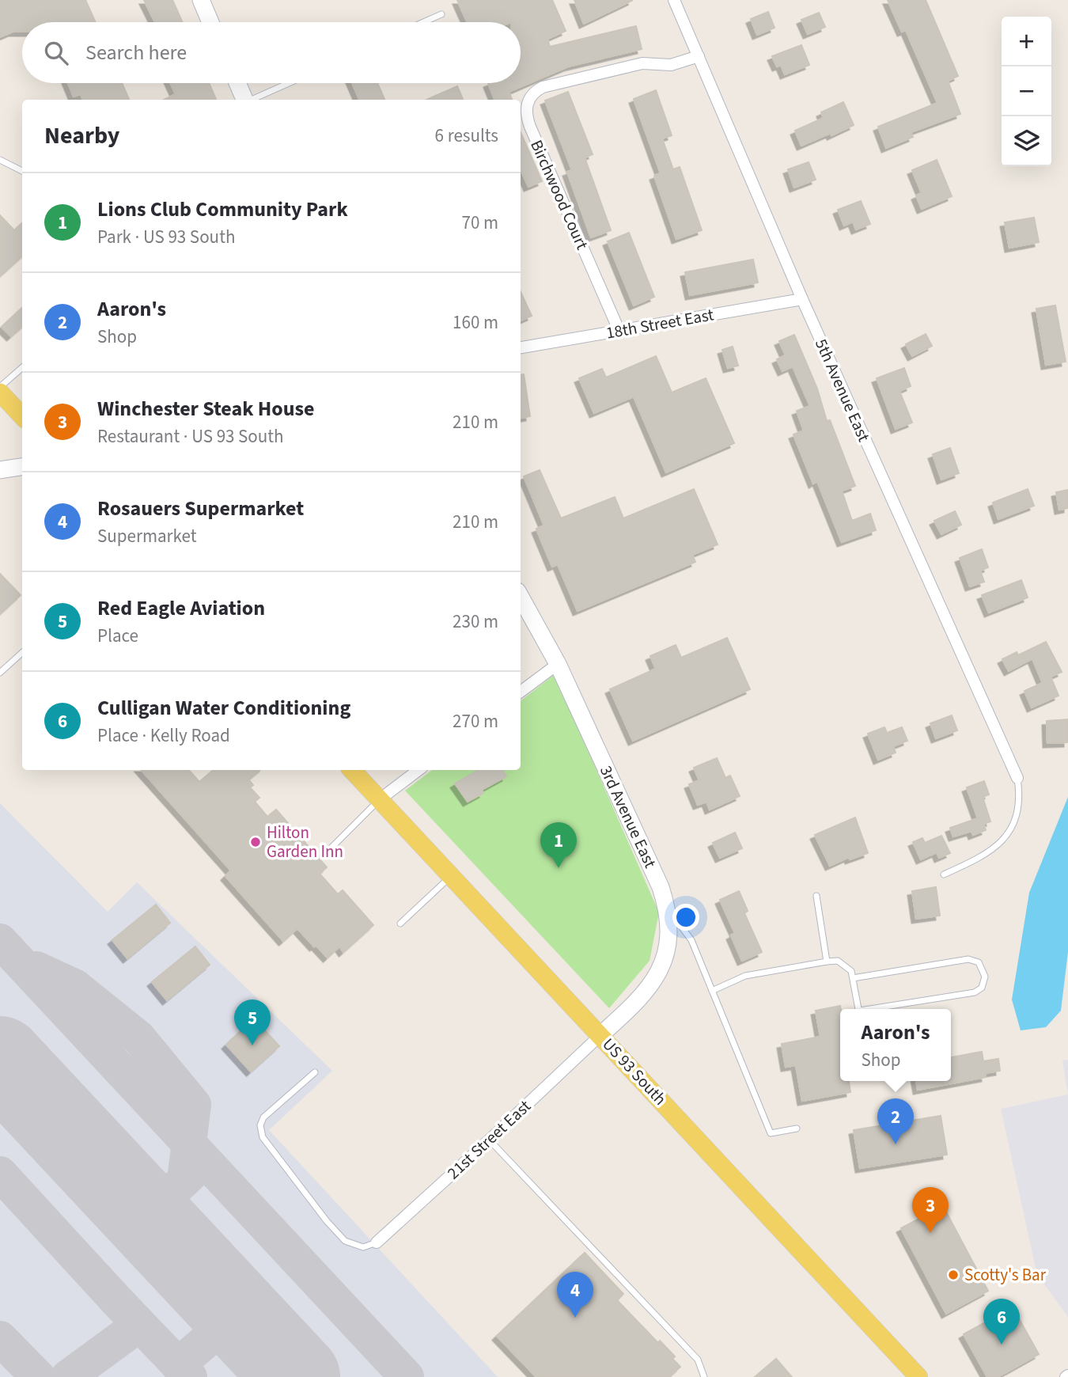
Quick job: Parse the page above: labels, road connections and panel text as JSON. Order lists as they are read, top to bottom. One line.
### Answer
{"streets":{"main road":["US 93 South"],"street":["Birchwood Court","18th Street East","5th Avenue East","3rd Avenue East","21st Street East"]},"crossings":[["Birchwood Court","18th Street East"],["Birchwood Court","5th Avenue East"],["18th Street East","5th Avenue East"],["3rd Avenue East","US 93 South"],["3rd Avenue East","21st Street East"],["US 93 South","21st Street East"]],"places":["Hilton Garden Inn","Scotty's Bar"],"page":{"map_buttons":["+","−"],"search":"Search here","heading":["Nearby","6 results"],"list":[{"mark":"1","name":"Lions Club Community Park","note":"Park · US 93 South","value":"70 m"},{"mark":"2","name":"Aaron's","note":"Shop","value":"160 m"},{"mark":"3","name":"Winchester Steak House","note":"Restaurant · US 93 South","value":"210 m"},{"mark":"4","name":"Rosauers Supermarket","note":"Supermarket","value":"210 m"},{"mark":"5","name":"Red Eagle Aviation","note":"Place","value":"230 m"},{"mark":"6","name":"Culligan Water Conditioning","note":"Place · Kelly Road","value":"270 m"}],"pins":["1","5","2","3","4","6"],"popup":["Aaron's","Shop"]}}
